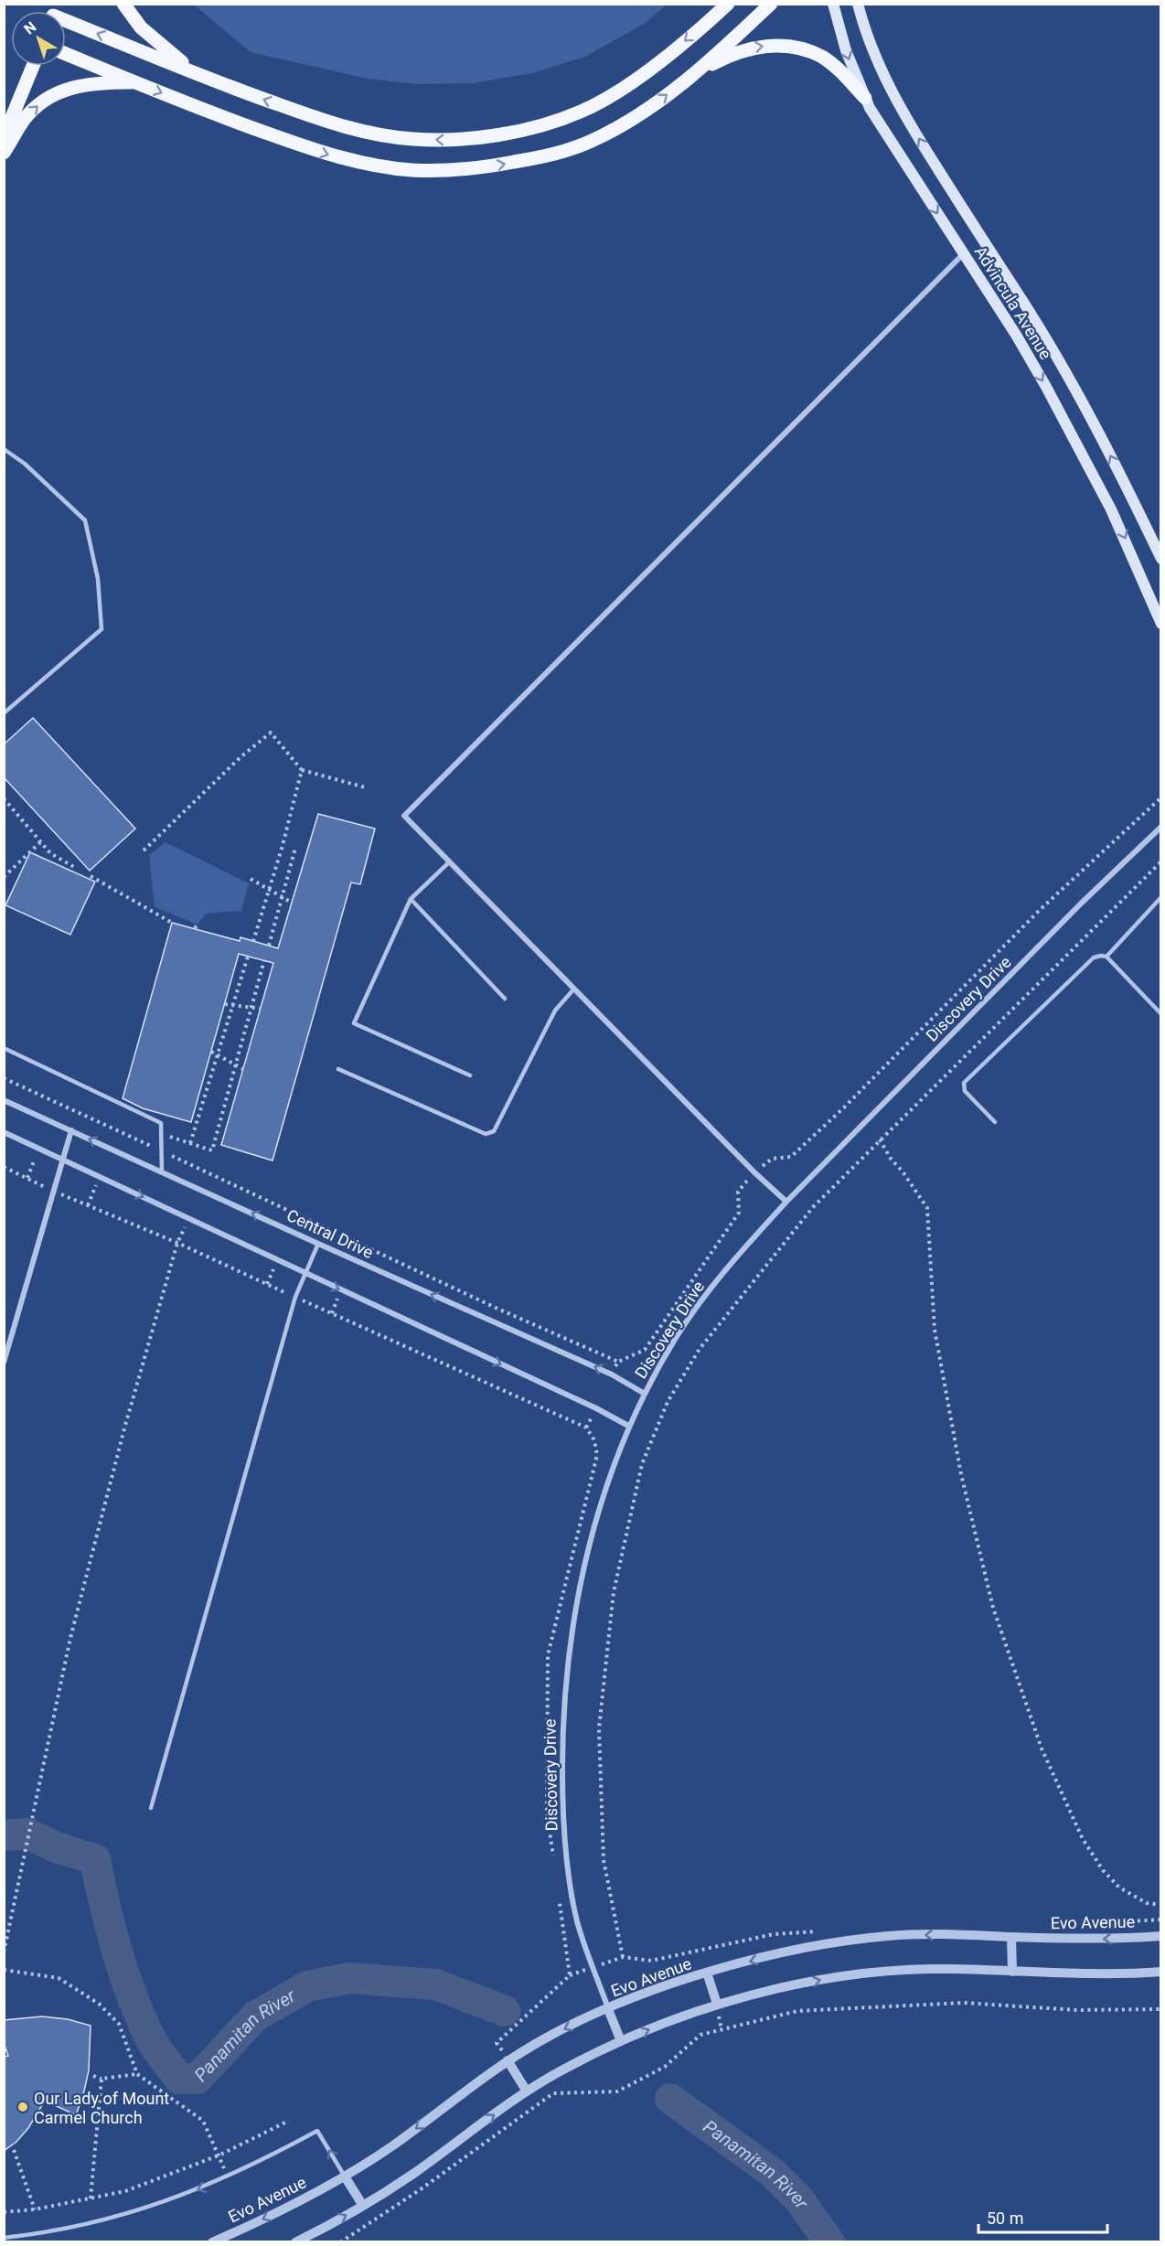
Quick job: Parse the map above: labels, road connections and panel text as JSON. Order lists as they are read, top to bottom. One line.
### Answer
{"streets":{"main road":["Advincula Avenue"],"street":["Discovery Drive","Central Drive","Evo Avenue"]},"crossings":[["Discovery Drive","Central Drive"],["Discovery Drive","Evo Avenue"]],"water":["Panamitan River"],"places":["Our Lady of Mount Carmel Church"],"scale_bar":"50 m","north":"top left"}
